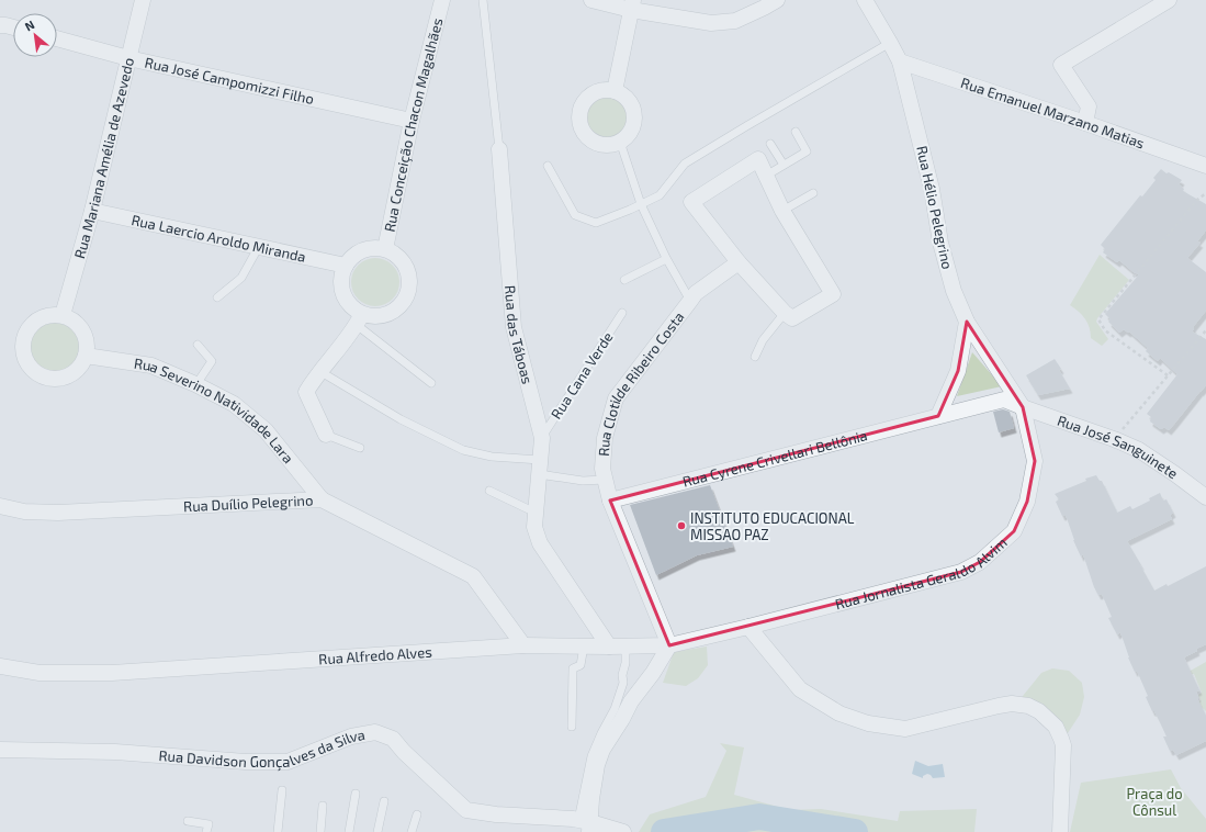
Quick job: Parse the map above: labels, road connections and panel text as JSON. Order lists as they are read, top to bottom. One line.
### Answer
{"streets":{"street":["Rua José Campomizzi Filho","Rua Emanuel Marzano Matias","Rua Conceição Chacon Magalhães","Rua Mariana Amélia de Azevedo","Rua Hélio Pelegrino","Rua Laercio Aroldo Miranda","Rua das Táboas","Rua Clotilde Ribeiro Costa","Rua Severino Natividade Lara","Rua José Sanguinete","Rua Cyrene Crivellari Bellônia","Rua Duílio Pelegrino","Rua Jornalista Geraldo Alvim","Rua Alfredo Alves","Rua Davidson Gonçalves da Silva"],"lane":["Rua Cana Verde"]},"crossings":[["Rua José Campomizzi Filho","Rua Conceição Chacon Magalhães"],["Rua José Campomizzi Filho","Rua Mariana Amélia de Azevedo"],["Rua Emanuel Marzano Matias","Rua Hélio Pelegrino"],["Rua Conceição Chacon Magalhães","Rua Laercio Aroldo Miranda"],["Rua Mariana Amélia de Azevedo","Rua Laercio Aroldo Miranda"],["Rua Mariana Amélia de Azevedo","Rua Severino Natividade Lara"],["Rua Hélio Pelegrino","Rua José Sanguinete"],["Rua Hélio Pelegrino","Rua Cyrene Crivellari Bellônia"],["Rua Hélio Pelegrino","Rua Jornalista Geraldo Alvim"],["Rua das Táboas","Rua Cana Verde"],["Rua das Táboas","Rua Alfredo Alves"],["Rua Clotilde Ribeiro Costa","Rua Cyrene Crivellari Bellônia"],["Rua Clotilde Ribeiro Costa","Rua Alfredo Alves"],["Rua Severino Natividade Lara","Rua Duílio Pelegrino"],["Rua José Sanguinete","Rua Cyrene Crivellari Bellônia"],["Rua José Sanguinete","Rua Jornalista Geraldo Alvim"],["Rua Cyrene Crivellari Bellônia","Rua Jornalista Geraldo Alvim"],["Rua Duílio Pelegrino","Rua Alfredo Alves"],["Rua Jornalista Geraldo Alvim","Rua Alfredo Alves"]],"parks":["Praça do Cônsul"],"places":["INSTITUTO EDUCACIONAL MISSAO PAZ"],"north":"top left"}
